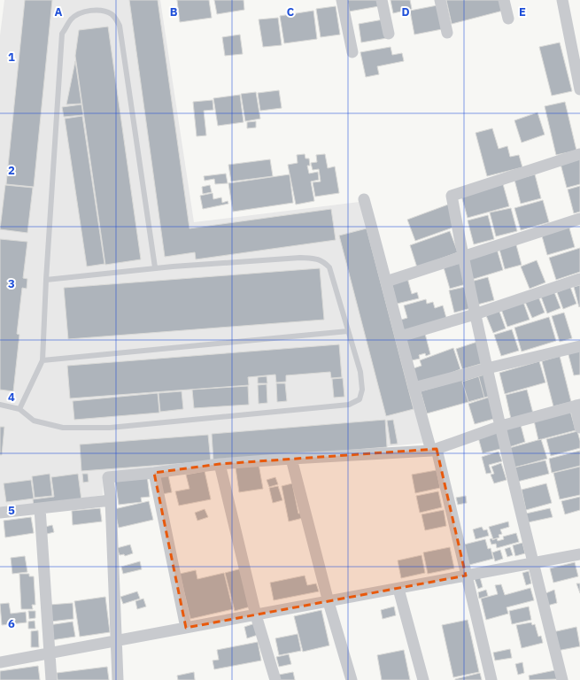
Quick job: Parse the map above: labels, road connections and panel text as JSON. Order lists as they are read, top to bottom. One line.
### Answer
{"grid":{"columns":["A","B","C","D","E"],"rows":["1","2","3","4","5","6"]}}
